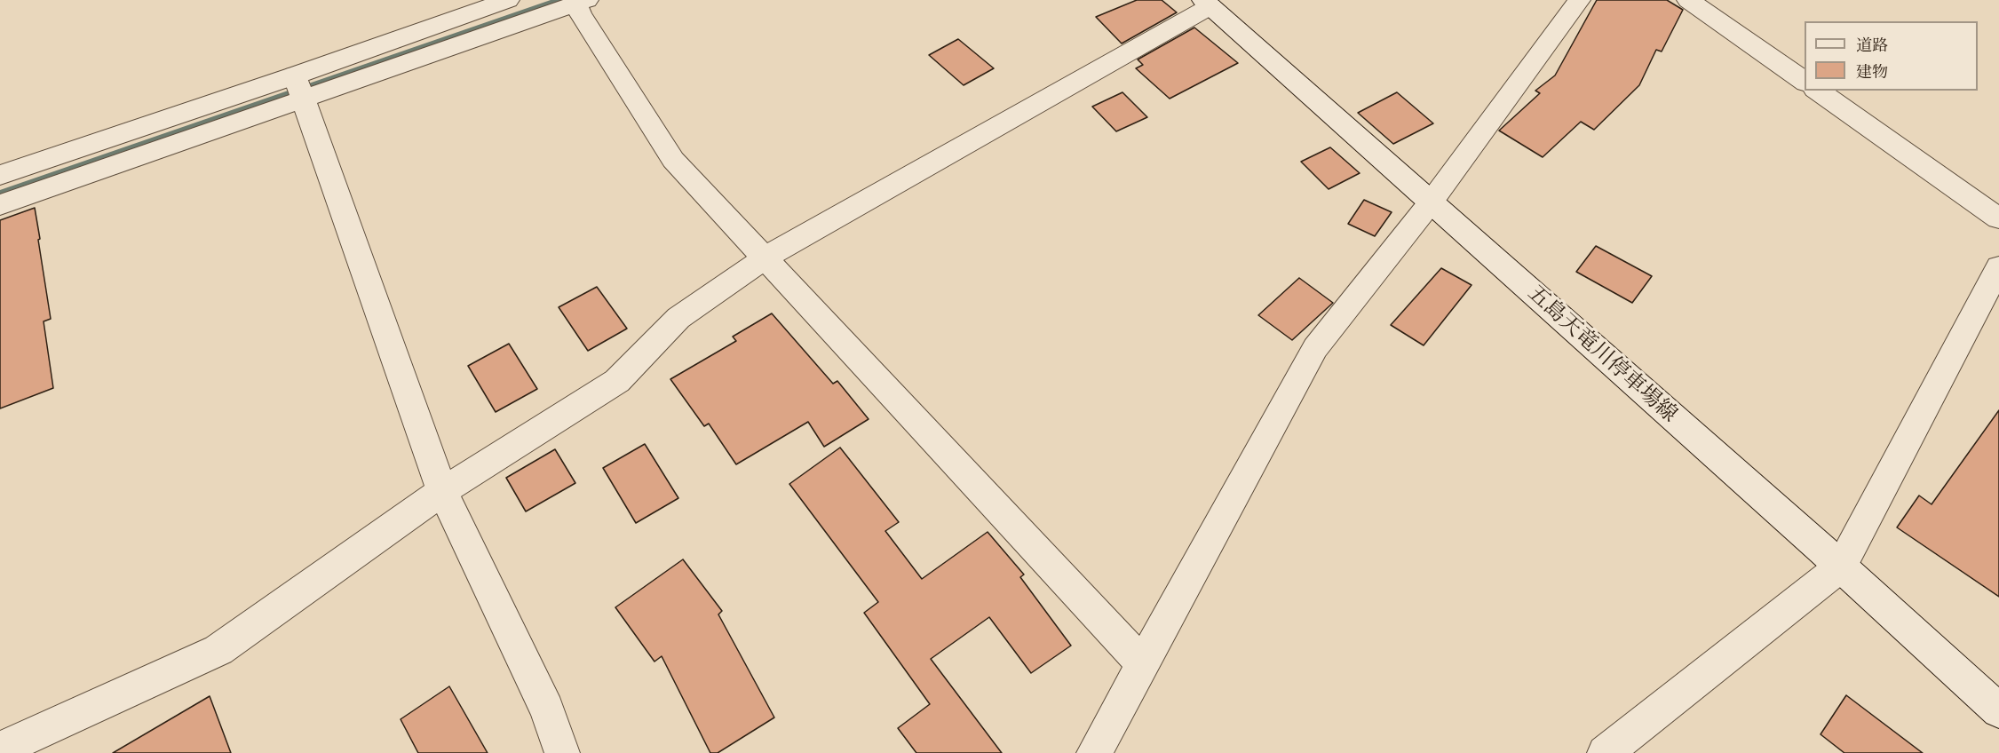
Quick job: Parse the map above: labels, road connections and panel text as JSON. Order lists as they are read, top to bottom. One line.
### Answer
{"streets":{"street":["五島天竜川停車場線"]},"legend":["道路","建物"]}
